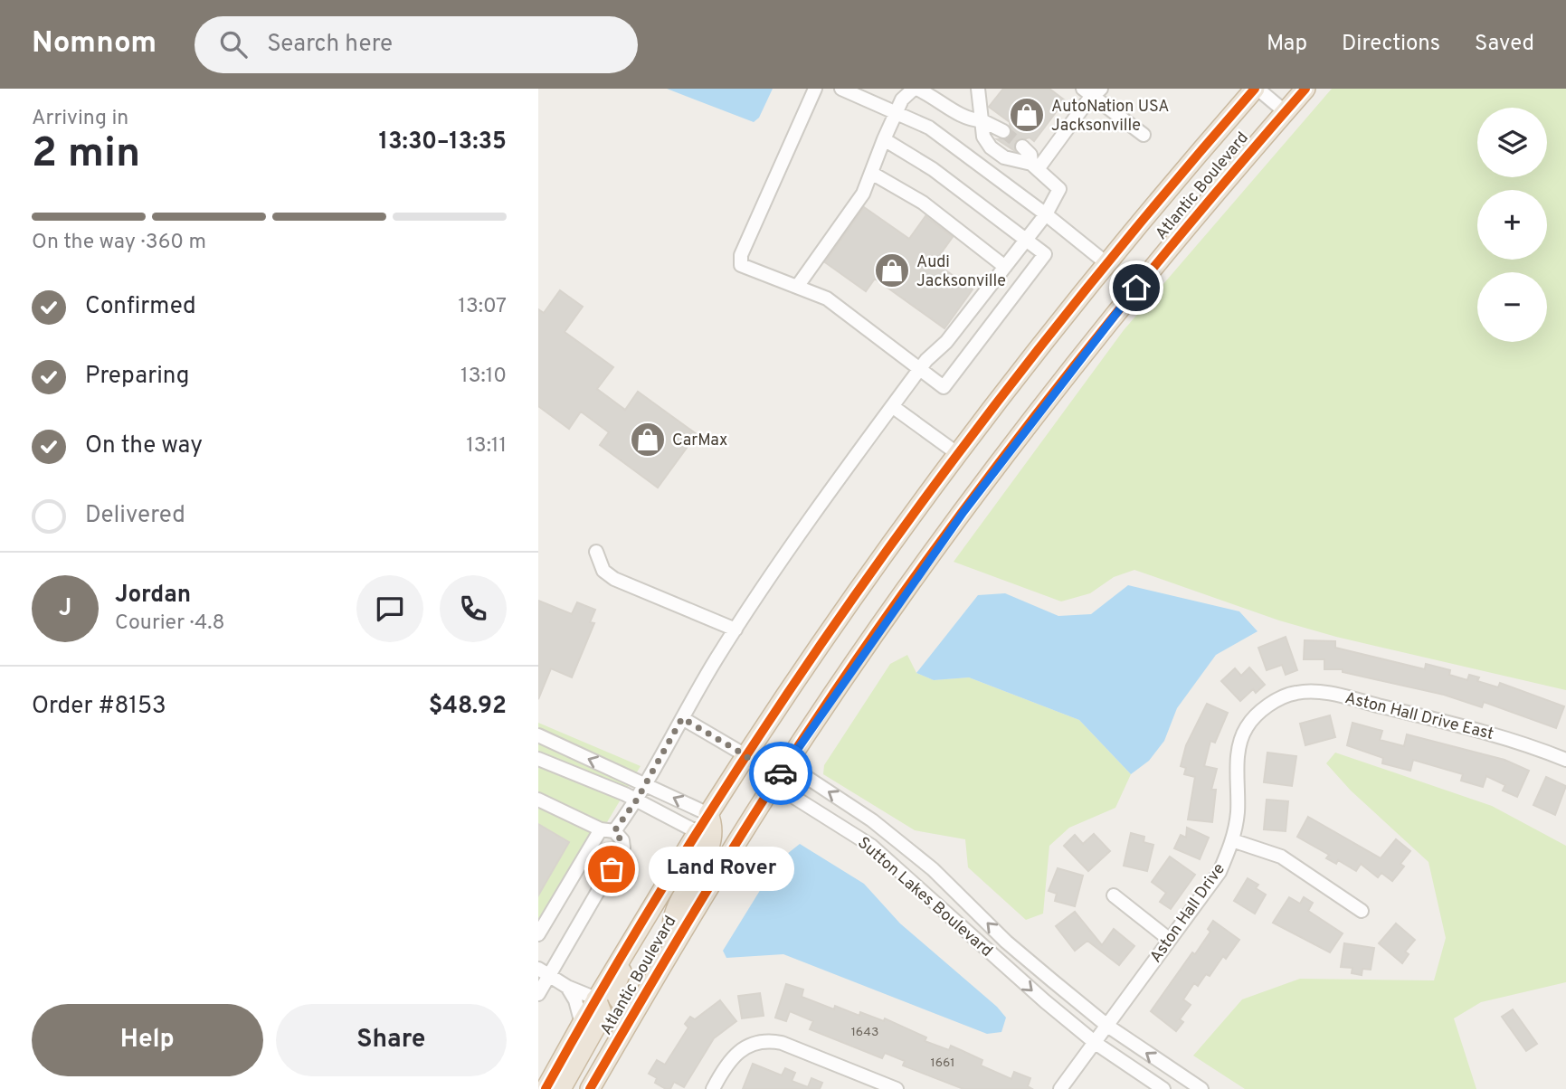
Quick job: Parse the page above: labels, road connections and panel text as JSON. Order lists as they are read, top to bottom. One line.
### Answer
{"streets":{"highway":["Atlantic Boulevard"],"street":["Aston Hall Drive East","Sutton Lakes Boulevard","Aston Hall Drive"]},"crossings":[["Atlantic Boulevard","Sutton Lakes Boulevard"],["Aston Hall Drive East","Aston Hall Drive"],["Sutton Lakes Boulevard","Aston Hall Drive"]],"places":{"shop":["AutoNation USA Jacksonville","Audi Jacksonville","CarMax"],"other":["Land Rover"]},"house_numbers":["1643","1661"],"page":{"header":"Nomnom","search":"Search here","nav":["Map","Directions","Saved"],"heading":["2 min","Arriving in","13:30–13:35"],"panel":["Jordan","Courier · 4.8","Order #8153","$48.92"],"map_buttons":["+","−"],"bar":"On the way · 360 m","list":[["Confirmed","13:07"],["Preparing","13:10"],["On the way","13:11"],"Delivered"],"round":"J","bubble":"Land Rover","buttons":["Help","Share"]}}
